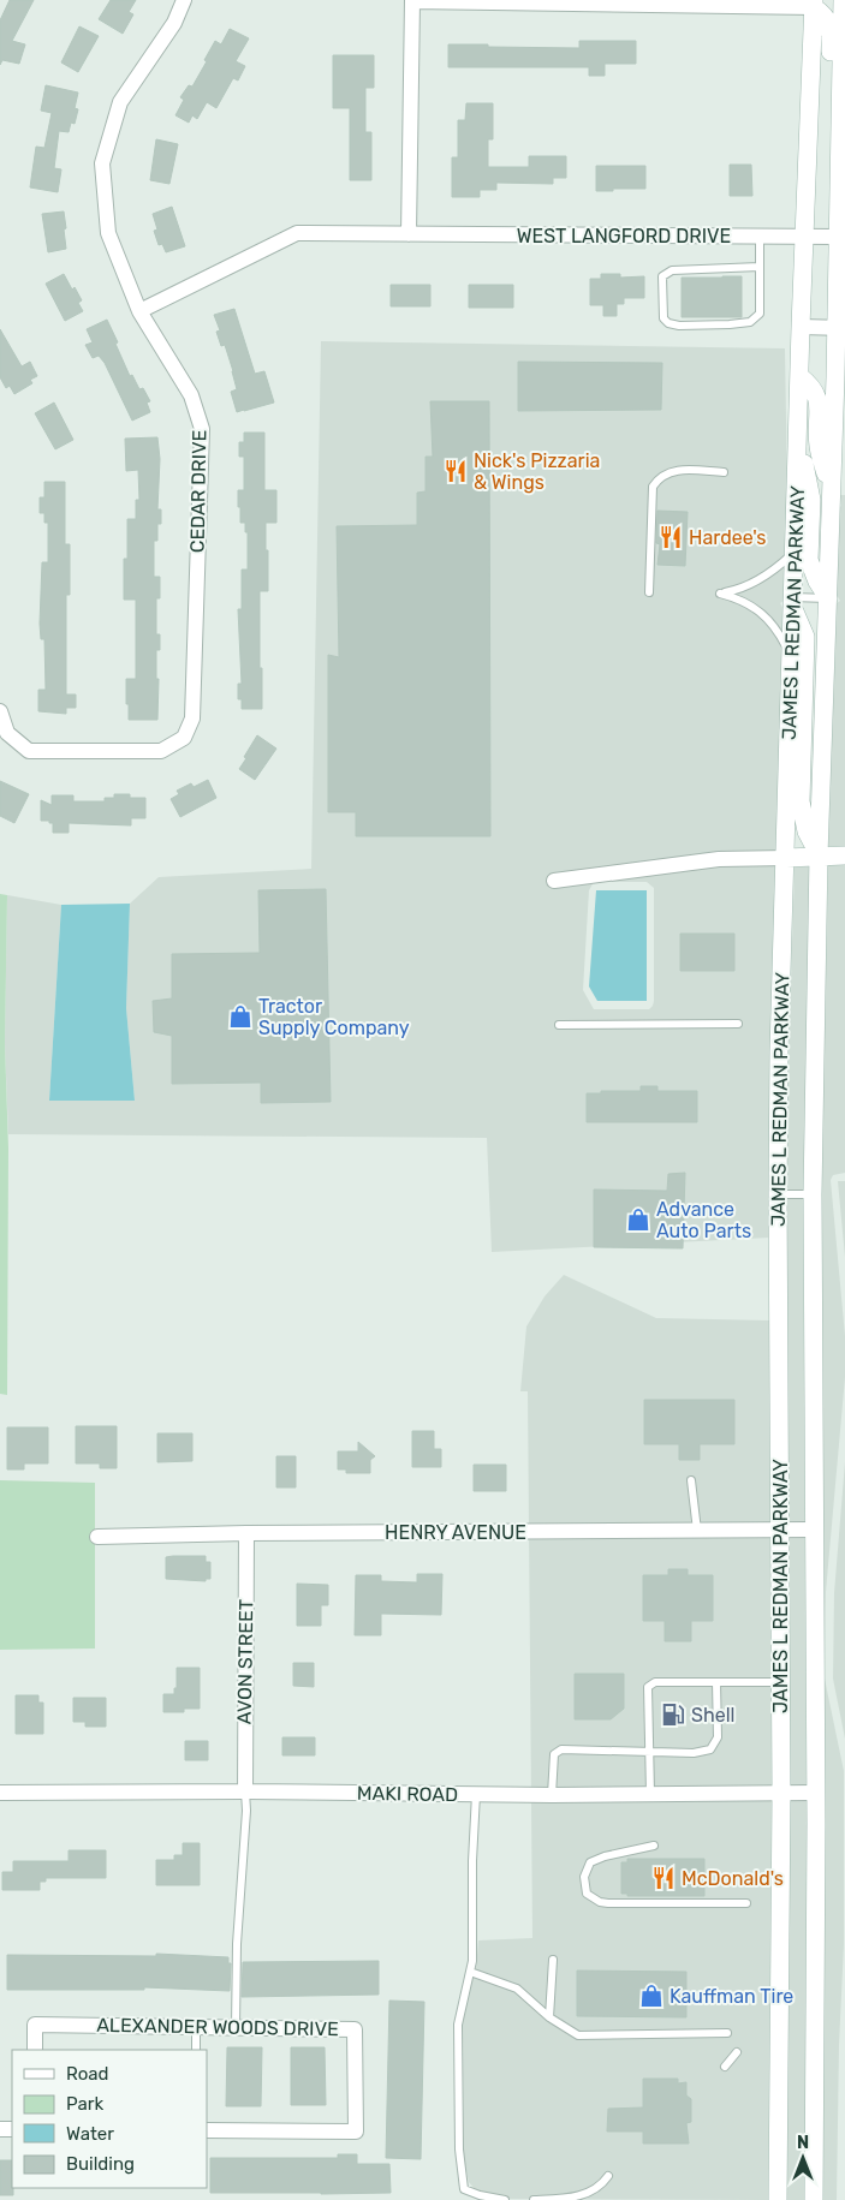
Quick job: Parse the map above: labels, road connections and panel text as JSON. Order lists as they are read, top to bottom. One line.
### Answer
{"streets":{"main road":["JAMES L REDMAN PARKWAY"],"street":["WEST LANGFORD DRIVE","CEDAR DRIVE","HENRY AVENUE","AVON STREET","MAKI ROAD","ALEXANDER WOODS DRIVE"]},"crossings":[["WEST LANGFORD DRIVE","CEDAR DRIVE"],["WEST LANGFORD DRIVE","JAMES L REDMAN PARKWAY"],["JAMES L REDMAN PARKWAY","HENRY AVENUE"],["JAMES L REDMAN PARKWAY","MAKI ROAD"],["HENRY AVENUE","AVON STREET"],["AVON STREET","MAKI ROAD"]],"places":{"restaurant":["Nick's Pizzaria & Wings","Hardee's","McDonald's"],"shop":["Tractor Supply Company","Advance Auto Parts","Kauffman Tire"],"fuel station":["Shell"]},"legend":["Road","Park","Water","Building"],"north":"top"}
